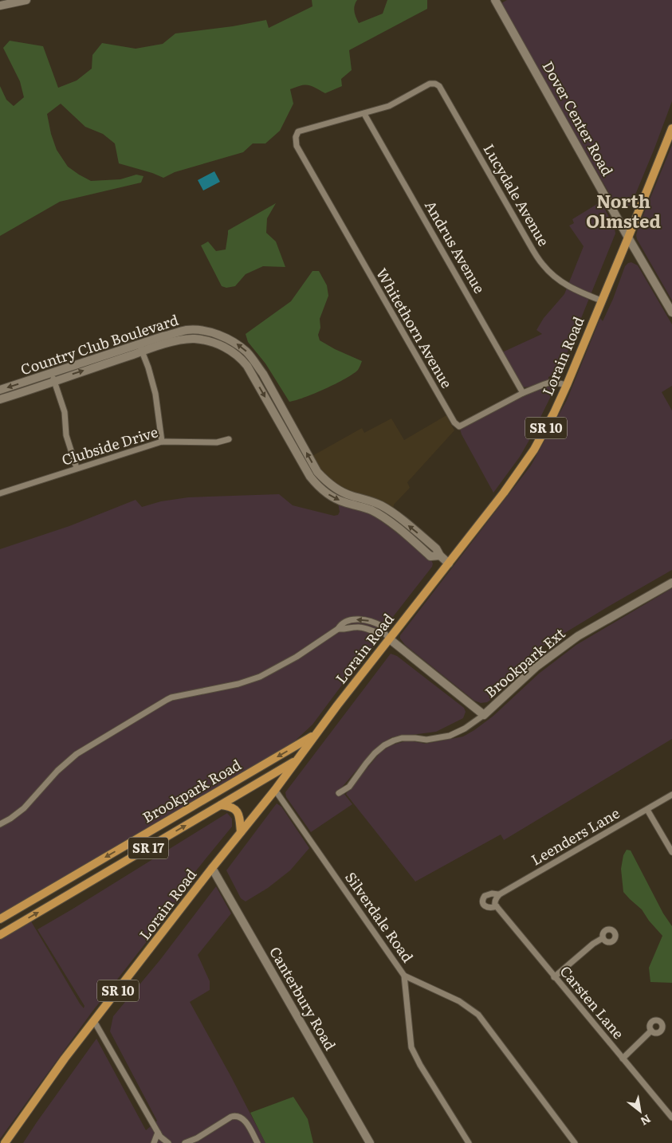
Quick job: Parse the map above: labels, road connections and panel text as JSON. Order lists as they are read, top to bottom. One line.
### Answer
{"streets":{"main road":["Lorain Road","SR 10","Brookpark Road","SR 17"],"street":["Dover Center Road","Lucydale Avenue","Andrus Avenue","Whitethorn Avenue","Country Club Boulevard","Clubside Drive","Brookpark Ext","Leenders Lane","Silverdale Road","Canterbury Road","Carsten Lane"]},"crossings":[["Dover Center Road","Lorain Road"],["Lucydale Avenue","Andrus Avenue"],["Lucydale Avenue","Whitethorn Avenue"],["Lucydale Avenue","Lorain Road"],["Andrus Avenue","Whitethorn Avenue"],["Whitethorn Avenue","Lorain Road"],["Country Club Boulevard","Lorain Road"],["Lorain Road","Brookpark Road"],["Lorain Road","Silverdale Road"],["Lorain Road","Canterbury Road"],["Leenders Lane","Carsten Lane"]],"districts":["North Olmsted"],"north":"bottom right"}
